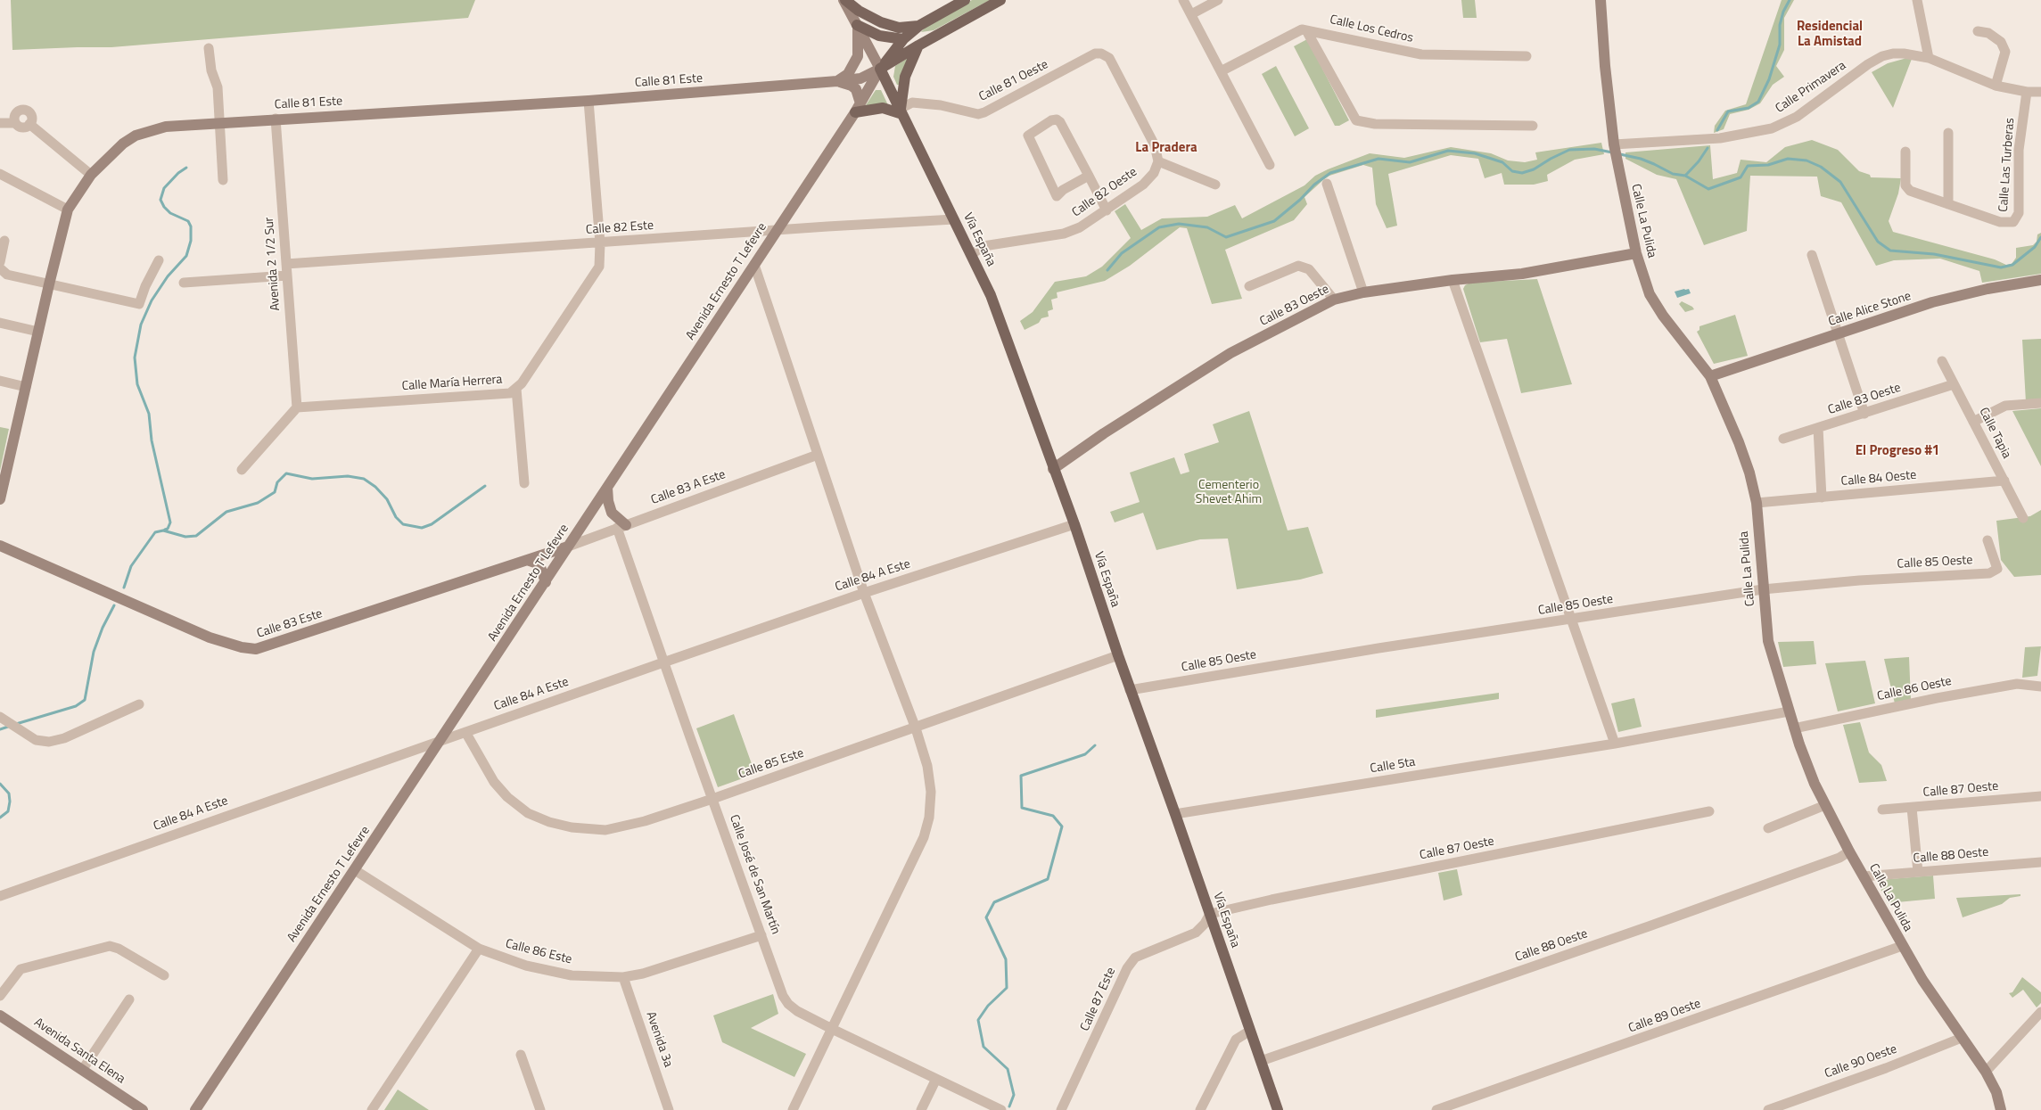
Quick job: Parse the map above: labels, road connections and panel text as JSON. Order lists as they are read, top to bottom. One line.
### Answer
{"streets":{"main road":["Vía España"],"street":["Calle Los Cedros","Calle 81 Este","Calle 81 Oeste","Calle Primavera","Calle Las Turberas","Calle 82 Oeste","Calle La Pulida","Calle 82 Este","Avenida 2 1/2 Sur","Avenida Ernesto T Lefevre","Calle 83 Oeste","Calle Alice Stone","Calle María Herrera","Calle Tapia","Calle 84 Oeste","Calle 83 A Este","Calle 85 Oeste","Calle 84 A Este","Calle 83 Este","Calle 86 Oeste","Calle 85 Este","Calle 5ta","Calle 87 Oeste","Calle 88 Oeste","Calle José de San Martín","Calle 86 Este","Calle 87 Este","Calle 89 Oeste","Avenida 3a","Avenida Santa Elena","Calle 90 Oeste"]},"crossings":[["Calle 81 Este","Vía España"],["Calle 81 Este","Avenida 2 1/2 Sur"],["Calle 81 Este","Avenida Ernesto T Lefevre"],["Calle 81 Este","Calle María Herrera"],["Calle 81 Oeste","Calle 82 Oeste"],["Calle 81 Oeste","Vía España"],["Calle Primavera","Calle Las Turberas"],["Calle Primavera","Calle La Pulida"],["Calle 82 Oeste","Vía España"],["Calle La Pulida","Calle 83 Oeste"],["Calle La Pulida","Calle Alice Stone"],["Calle La Pulida","Calle 84 Oeste"],["Calle La Pulida","Calle 85 Oeste"],["Calle La Pulida","Calle 86 Oeste"],["Calle La Pulida","Calle 88 Oeste"],["Calle La Pulida","Calle 89 Oeste"],["Calle La Pulida","Calle 90 Oeste"],["Calle 82 Este","Vía España"],["Calle 82 Este","Avenida 2 1/2 Sur"],["Calle 82 Este","Avenida Ernesto T Lefevre"],["Calle 82 Este","Calle María Herrera"],["Vía España","Avenida Ernesto T Lefevre"],["Vía España","Calle 83 Oeste"],["Vía España","Calle 85 Oeste"],["Vía España","Calle 84 A Este"],["Vía España","Calle 85 Este"],["Vía España","Calle 5ta"],["Vía España","Calle 87 Oeste"],["Vía España","Calle 88 Oeste"],["Vía España","Calle 87 Este"],["Avenida 2 1/2 Sur","Calle María Herrera"],["Avenida Ernesto T Lefevre","Calle 83 A Este"],["Avenida Ernesto T Lefevre","Calle 84 A Este"],["Avenida Ernesto T Lefevre","Calle 83 Este"],["Avenida Ernesto T Lefevre","Calle 86 Este"],["Calle 83 Oeste","Calle Tapia"],["Calle Tapia","Calle 84 Oeste"],["Calle 83 A Este","Calle 83 Este"],["Calle 83 A Este","Calle José de San Martín"],["Calle 84 A Este","Calle 85 Este"],["Calle 84 A Este","Calle José de San Martín"],["Calle 85 Este","Calle José de San Martín"],["Calle 87 Oeste","Calle 87 Este"],["Calle José de San Martín","Calle 86 Este"],["Calle 86 Este","Avenida 3a"]],"districts":["Residencial La Amistad","La Pradera","El Progreso #1"],"parks":["Cementerio Shevet Ahim"]}
